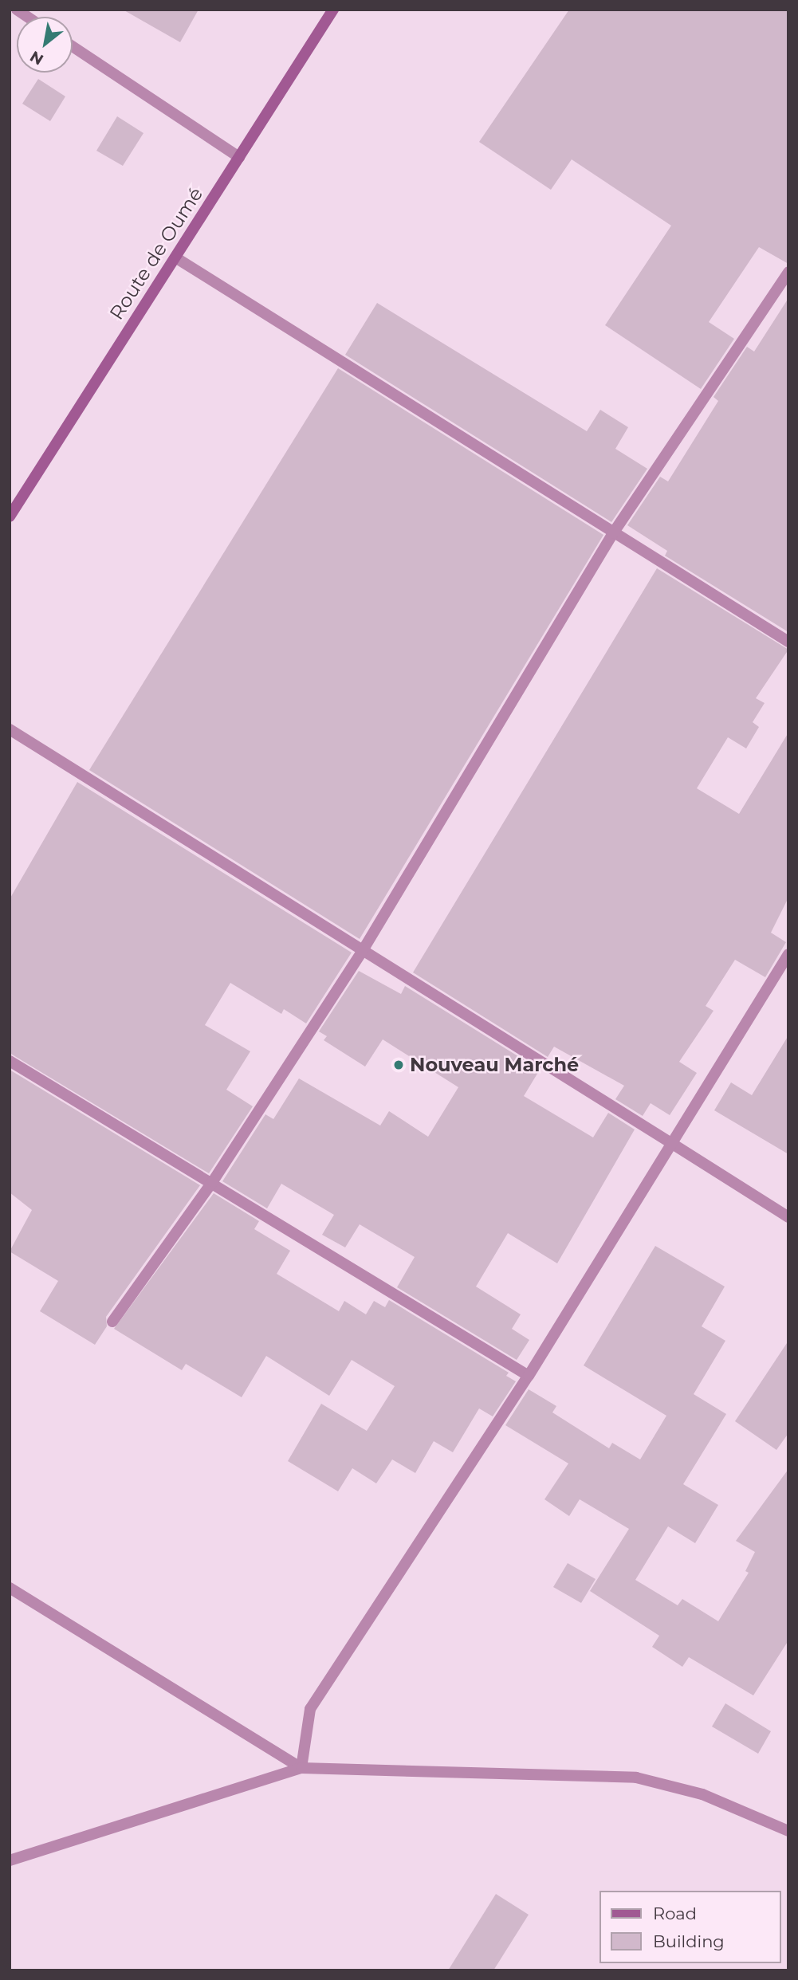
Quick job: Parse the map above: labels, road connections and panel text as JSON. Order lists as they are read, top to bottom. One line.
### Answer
{"streets":{"street":["Route de Oumé"]},"places":["Nouveau Marché"],"legend":["Road","Building"],"north":"bottom left"}
